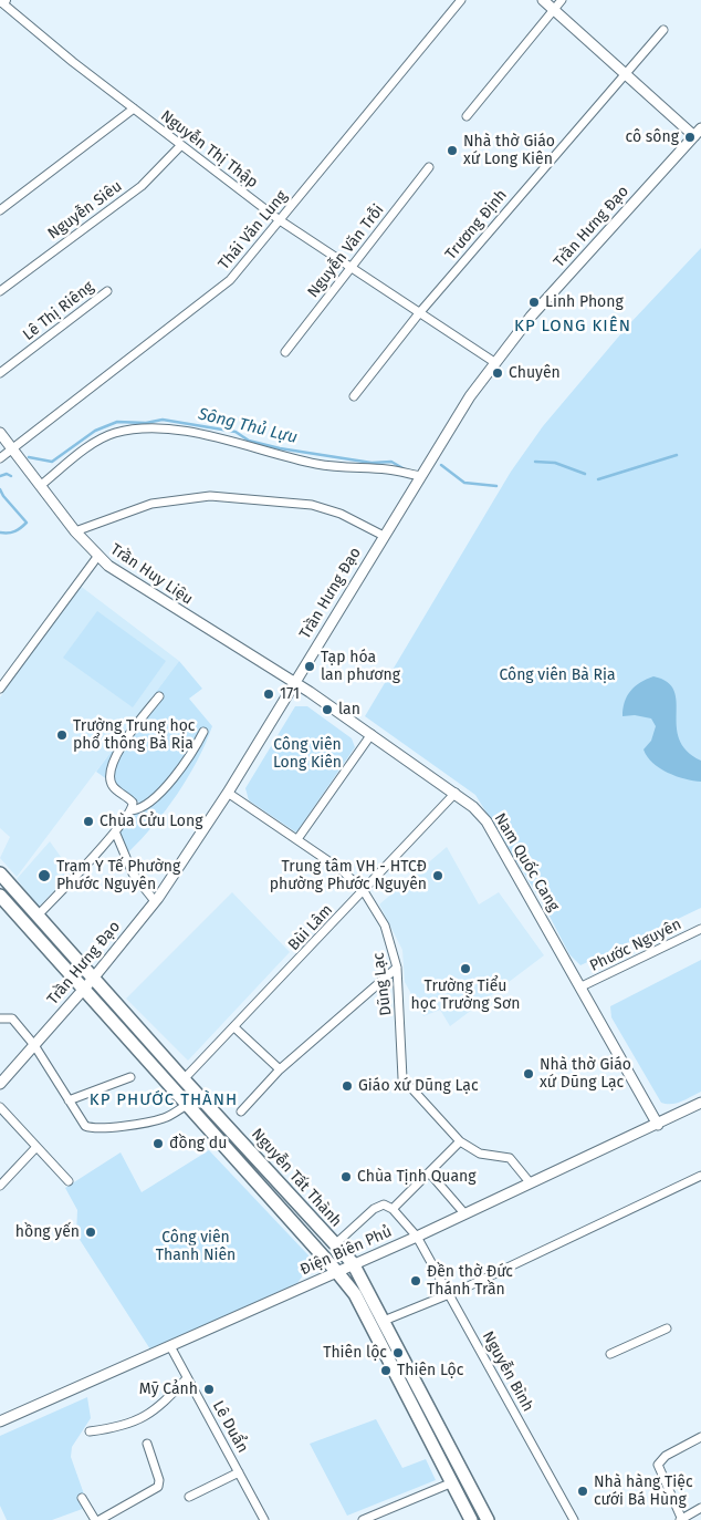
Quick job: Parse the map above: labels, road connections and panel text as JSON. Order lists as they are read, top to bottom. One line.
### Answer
{"streets":{"main road":["Nguyễn Tất Thành"],"street":["Nguyễn Thị Thập","Nguyễn Siêu","Trương Định","Trần Hưng Đạo","Thái Văn Lung","Nguyễn Văn Trỗi","Lê Thị Riêng","Trần Huy Liệu","Nam Quốc Cang","Bùi Lâm","Phước Nguyên","Dũng Lạc","Điện Biên Phủ","Nguyễn Bình","Lê Duẩn"]},"crossings":[["Nguyễn Thị Thập","Nguyễn Siêu"],["Nguyễn Thị Thập","Trương Định"],["Nguyễn Thị Thập","Trần Hưng Đạo"],["Nguyễn Thị Thập","Thái Văn Lung"],["Nguyễn Thị Thập","Nguyễn Văn Trỗi"],["Trần Hưng Đạo","Trần Huy Liệu"],["Trần Hưng Đạo","Nam Quốc Cang"],["Trần Hưng Đạo","Dũng Lạc"],["Trần Hưng Đạo","Nguyễn Tất Thành"],["Thái Văn Lung","Trần Huy Liệu"],["Trần Huy Liệu","Nam Quốc Cang"],["Nam Quốc Cang","Bùi Lâm"],["Nam Quốc Cang","Phước Nguyên"],["Nam Quốc Cang","Điện Biên Phủ"],["Bùi Lâm","Dũng Lạc"],["Bùi Lâm","Nguyễn Tất Thành"],["Dũng Lạc","Điện Biên Phủ"],["Nguyễn Tất Thành","Điện Biên Phủ"],["Điện Biên Phủ","Nguyễn Bình"],["Điện Biên Phủ","Lê Duẩn"]],"districts":["KP LONG KIÊN","KP PHƯỚC THÀNH"],"water":["Sông Thủ Lựu"],"parks":["Công viên Bà Rịa","Công viên Long Kiên","Công viên Thanh Niên"],"places":["cô sông","Nhà thờ Giáo xứ Long Kiên","Linh Phong","Chuyên","Tạp hóa lan phương","171","lan","Trường Trung học phổ thông Bà Rịa","Chùa Cửu Long","Trạm Y Tế Phường Phước Nguyên","Trung tâm VH - HTCĐ phường Phước Nguyên","Trường Tiểu học Trường Sơn","Nhà thờ Giáo xứ Dũng Lạc","Giáo xứ Dũng Lạc","đồng du","Chùa Tịnh Quang","hồng yến","Đền thờ Đức Thánh Trần","Thiên lộc","Thiên Lộc","Mỹ Cảnh","Nhà hàng Tiệc cưới Bá Hùng"]}
